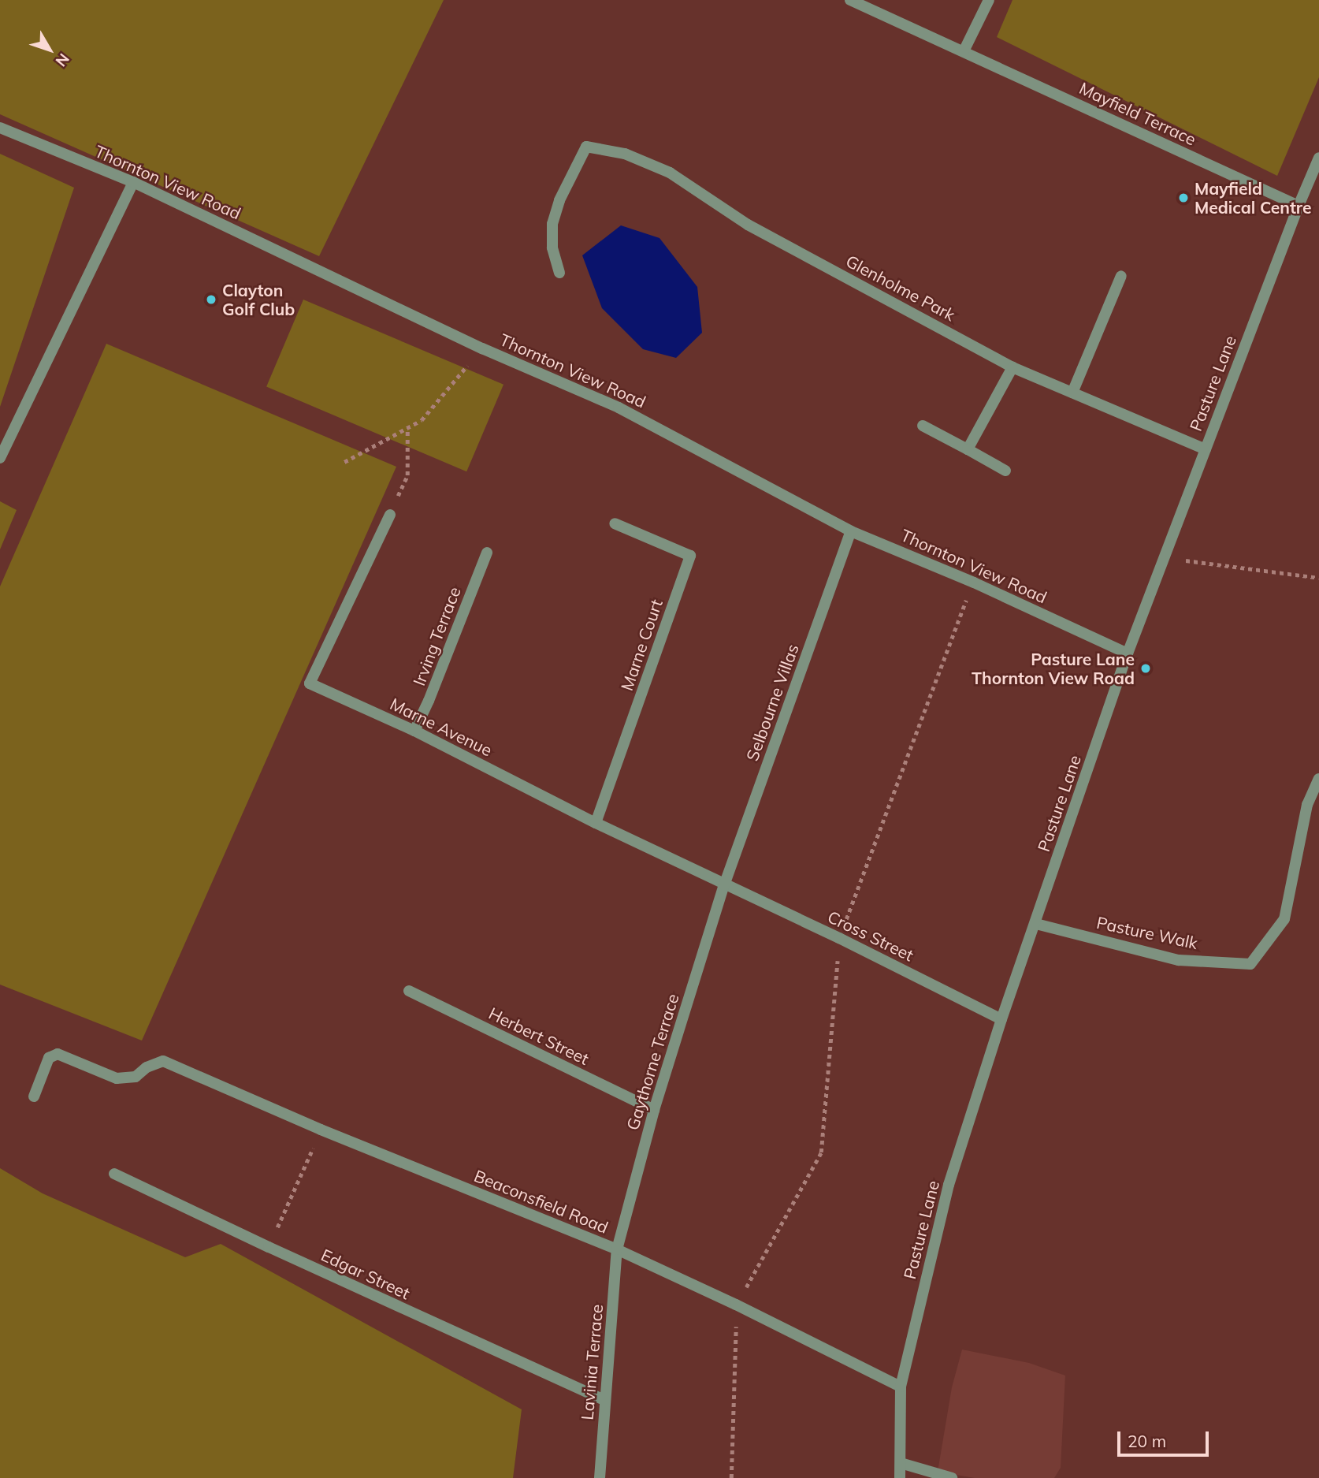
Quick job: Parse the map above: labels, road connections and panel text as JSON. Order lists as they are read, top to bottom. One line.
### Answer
{"streets":{"street":["Mayfield Terrace","Thornton View Road","Glenholme Park","Pasture Lane","Irving Terrace","Marne Court","Selbourne Villas","Marne Avenue","Pasture Walk","Cross Street","Herbert Street","Gaythorne Terrace","Beaconsfield Road","Edgar Street","Lavinia Terrace"]},"crossings":[["Mayfield Terrace","Pasture Lane"],["Thornton View Road","Pasture Lane"],["Thornton View Road","Selbourne Villas"],["Glenholme Park","Pasture Lane"],["Pasture Lane","Pasture Walk"],["Pasture Lane","Cross Street"],["Pasture Lane","Beaconsfield Road"],["Irving Terrace","Marne Avenue"],["Marne Court","Marne Avenue"],["Selbourne Villas","Marne Avenue"],["Selbourne Villas","Cross Street"],["Selbourne Villas","Gaythorne Terrace"],["Marne Avenue","Cross Street"],["Marne Avenue","Gaythorne Terrace"],["Cross Street","Gaythorne Terrace"],["Herbert Street","Gaythorne Terrace"],["Gaythorne Terrace","Beaconsfield Road"],["Gaythorne Terrace","Lavinia Terrace"],["Beaconsfield Road","Lavinia Terrace"],["Edgar Street","Lavinia Terrace"]],"places":["Mayfield Medical Centre","Clayton Golf Club","Pasture Lane Thornton View Road"],"scale_bar":"20 m","north":"bottom right"}
